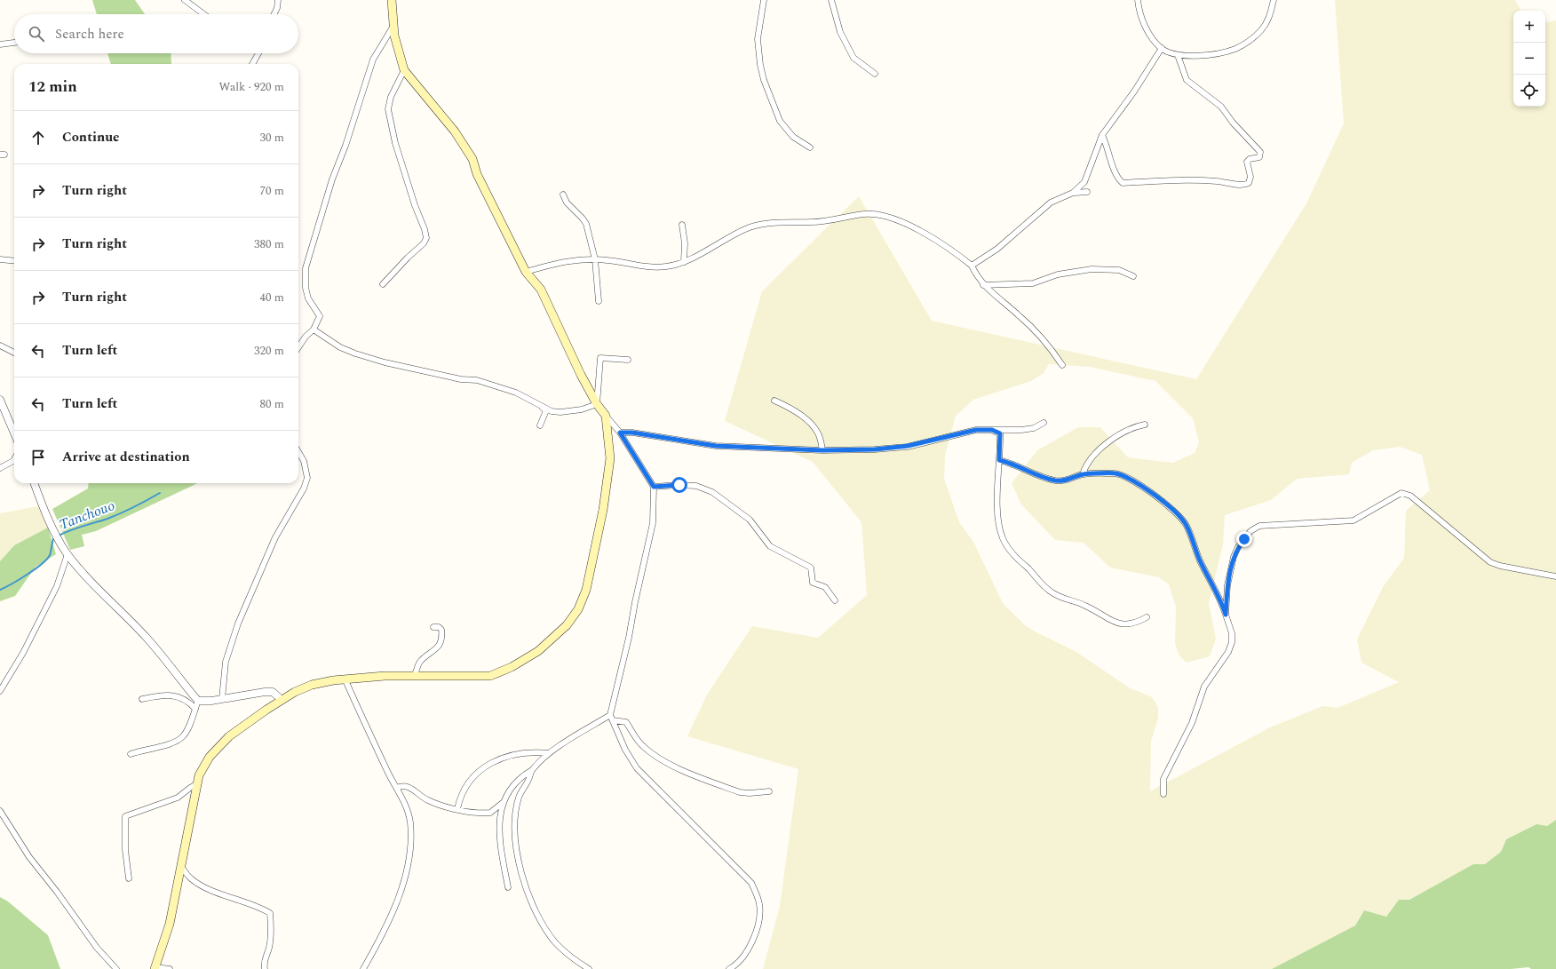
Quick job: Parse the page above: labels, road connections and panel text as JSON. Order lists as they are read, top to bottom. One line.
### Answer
{"water":["Tanchouo"],"page":{"map_buttons":["+","−"],"search":"Search here","heading":["12 min","Walk · 920 m"],"list":[["Continue","30 m"],["Turn right","70 m"],["Turn right","380 m"],["Turn right","40 m"],["Turn left","320 m"],["Turn left","80 m"],"Arrive at destination"]}}
